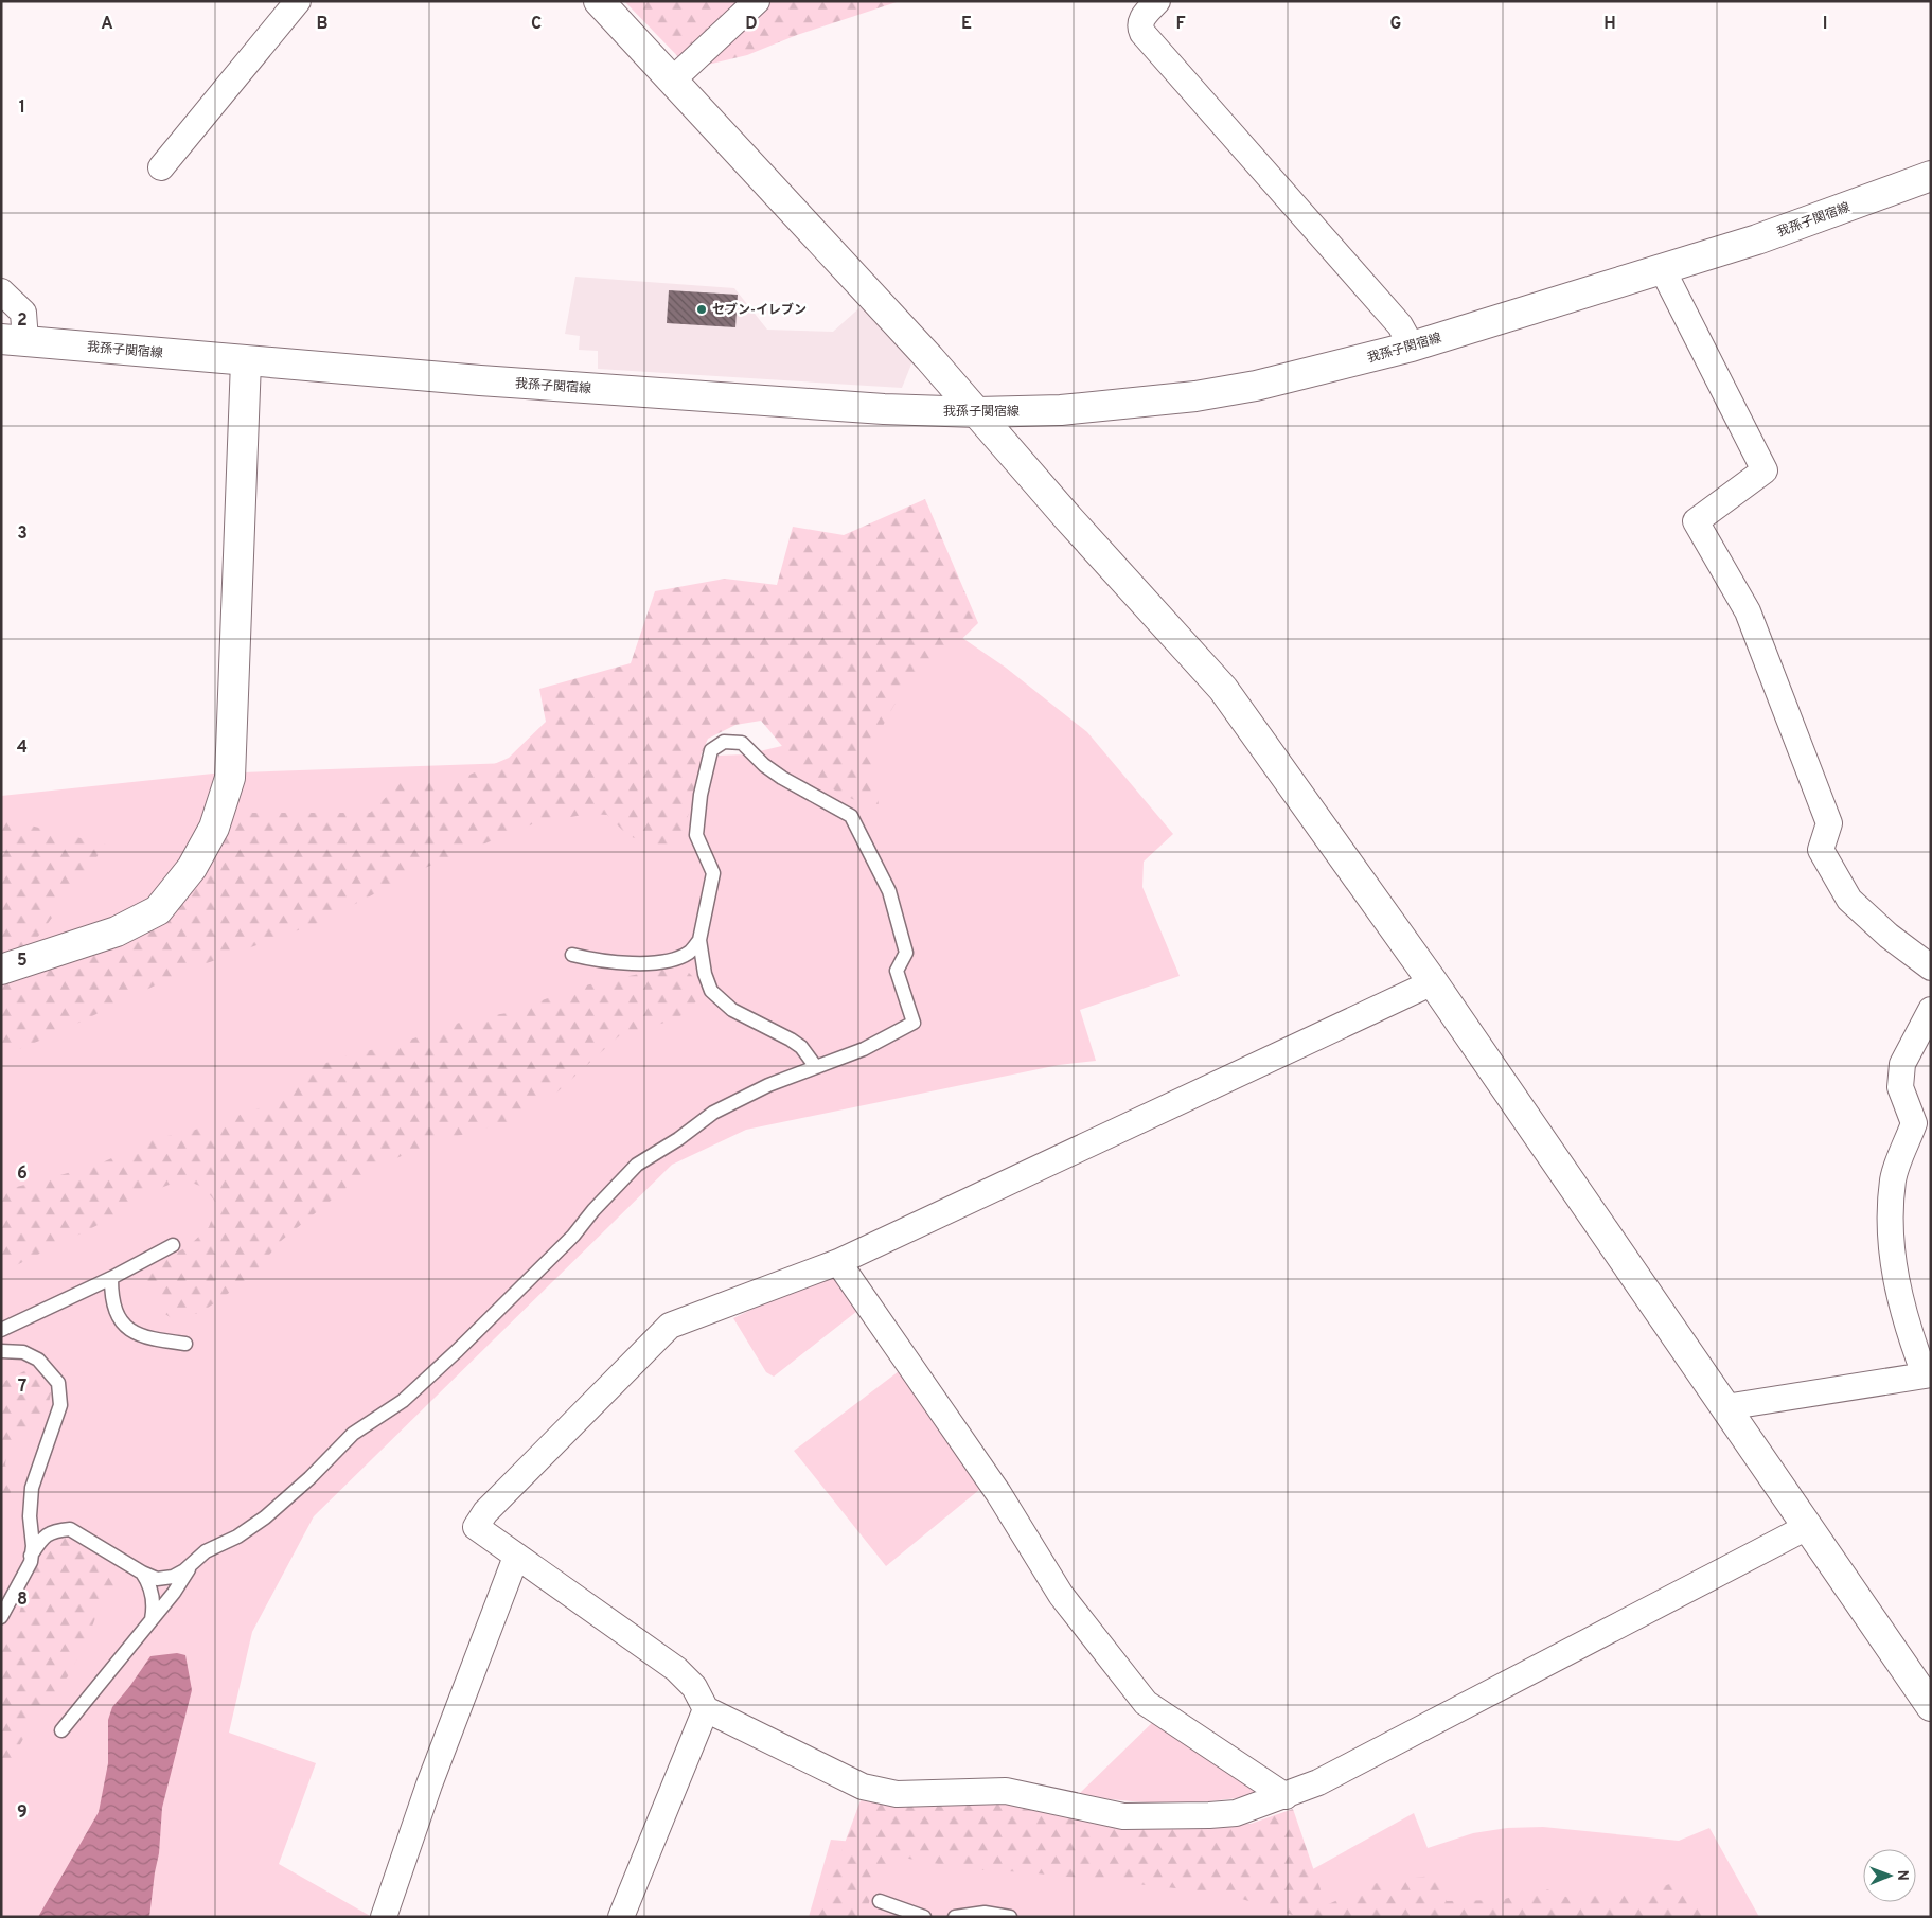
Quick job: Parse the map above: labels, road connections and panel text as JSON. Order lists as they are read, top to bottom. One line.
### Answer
{"streets":{"street":["我孫子関宿線"]},"places":["セブン-イレブン"],"north":"right","grid":{"columns":["A","B","C","D","E","F","G","H","I"],"rows":["1","2","3","4","5","6","7","8","9"]}}
